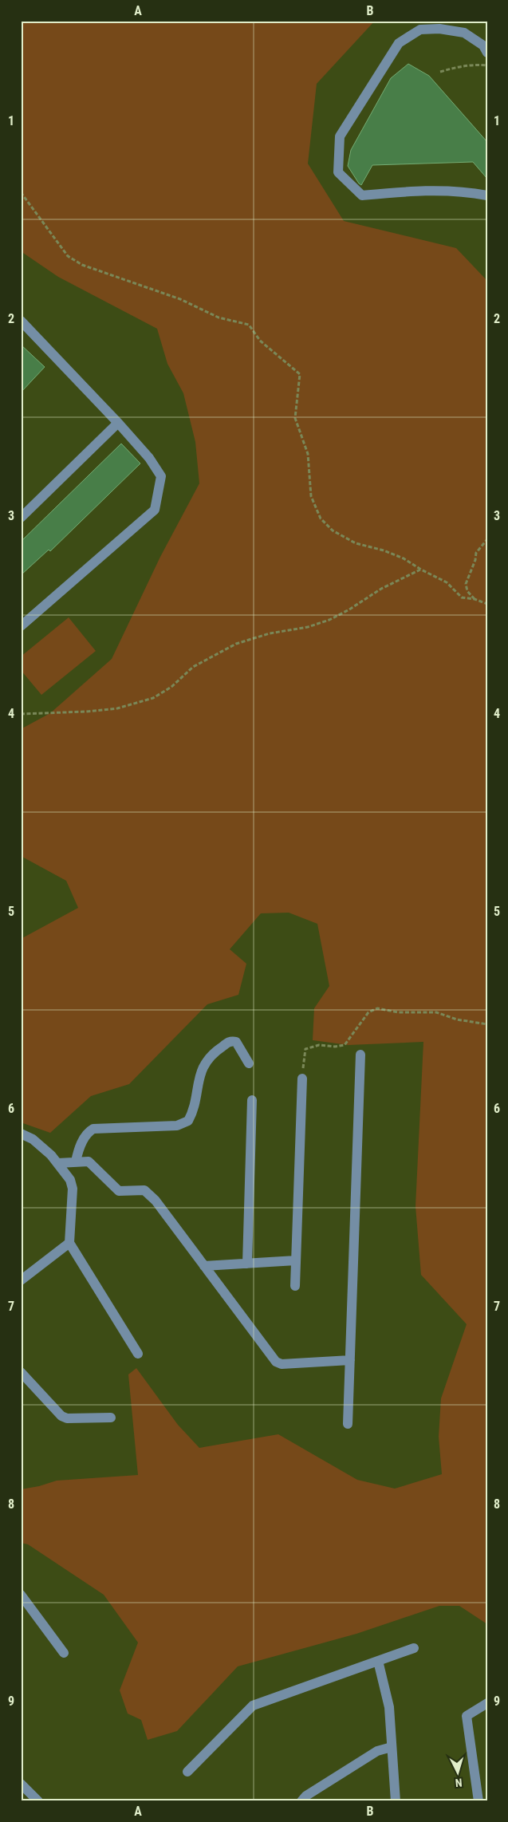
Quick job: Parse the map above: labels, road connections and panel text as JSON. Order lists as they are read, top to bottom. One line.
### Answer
{"north":"bottom","grid":{"columns":["A","B"],"rows":["1","2","3","4","5","6","7","8","9"]}}
